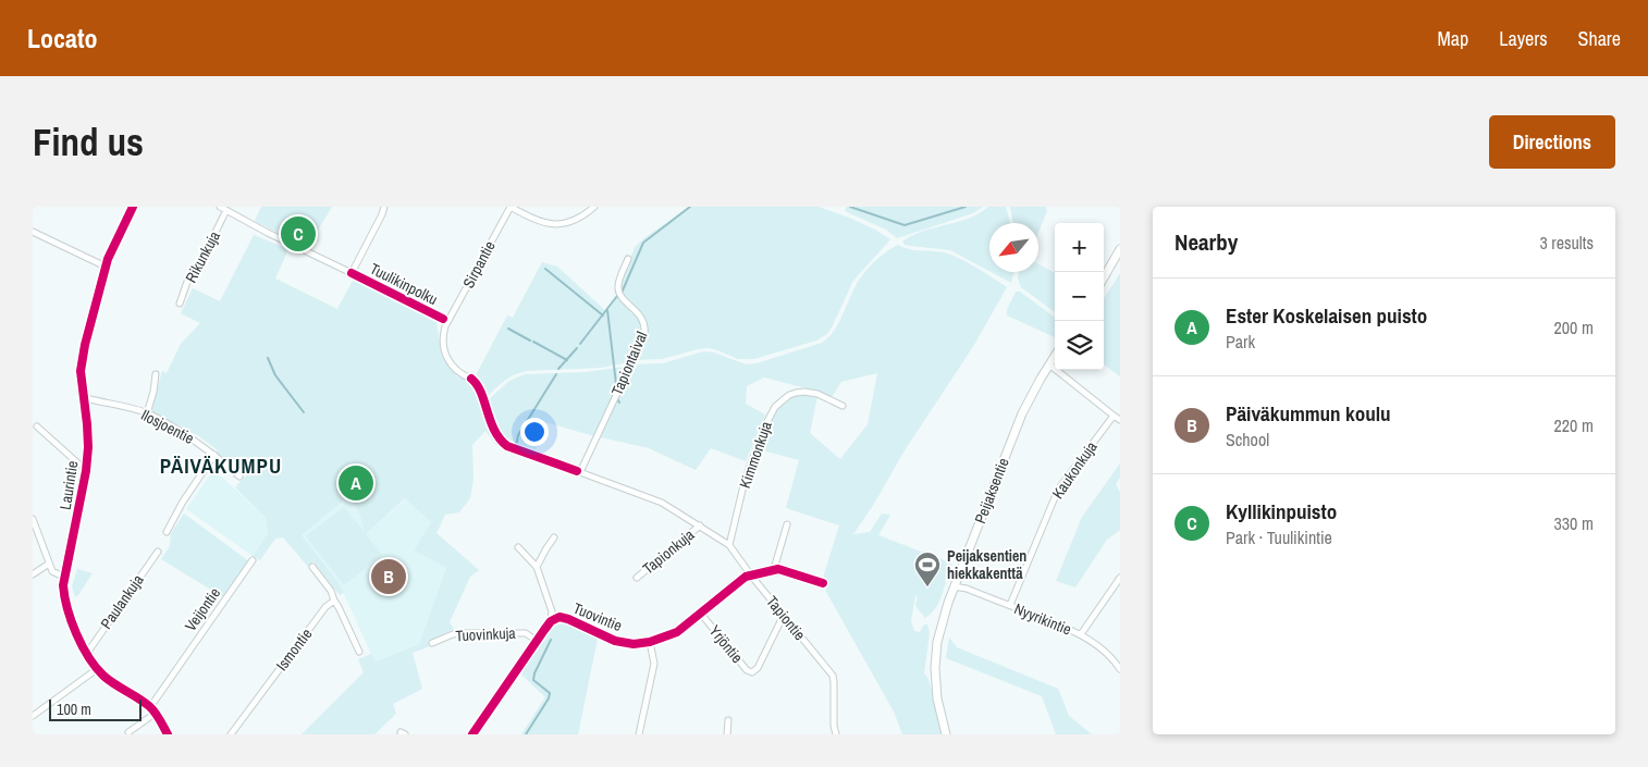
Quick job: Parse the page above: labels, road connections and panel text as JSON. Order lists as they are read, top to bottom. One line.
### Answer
{"streets":{"street":["Rikunkuja","Sirpantie","Tapiontaival","Ilosjoentie","Kimmonkuja","Kaukonkuja","Laurintie","Peijaksentie","Tapionkuja","Paulankuja","Veijontie","Tuovintie","Tapiontie","Nyyrikintie","Tuovinkuja","Yrjöntie","Ismontie"],"cycle path":["Tuulikinpolku"]},"crossings":[["Tapiontaival","Tapiontie"],["Ilosjoentie","Laurintie"],["Kimmonkuja","Tapiontie"],["Kaukonkuja","Nyyrikintie"],["Laurintie","Paulankuja"],["Laurintie","Veijontie"],["Peijaksentie","Nyyrikintie"],["Tapionkuja","Tapiontie"],["Tuovintie","Tapiontie"],["Tuovintie","Tuovinkuja"],["Tuovintie","Yrjöntie"],["Tapiontie","Yrjöntie"]],"districts":["PÄIVÄKUMPU"],"places":{"sports":["Peijaksentien hiekkakenttä"]},"scale_bar":"100 m","north":"bottom left","page":{"header":"Locato","nav":["Map","Layers","Share"],"buttons":"Directions","title":"Find us","heading":["Nearby","3 results"],"pins":["C","A","B"],"map_buttons":["+","−"],"list":[{"mark":"A","name":"Ester Koskelaisen puisto","note":"Park","value":"200 m"},{"mark":"B","name":"Päiväkummun koulu","note":"School","value":"220 m"},{"mark":"C","name":"Kyllikinpuisto","note":"Park · Tuulikintie","value":"330 m"}],"scale":"100 m"}}
